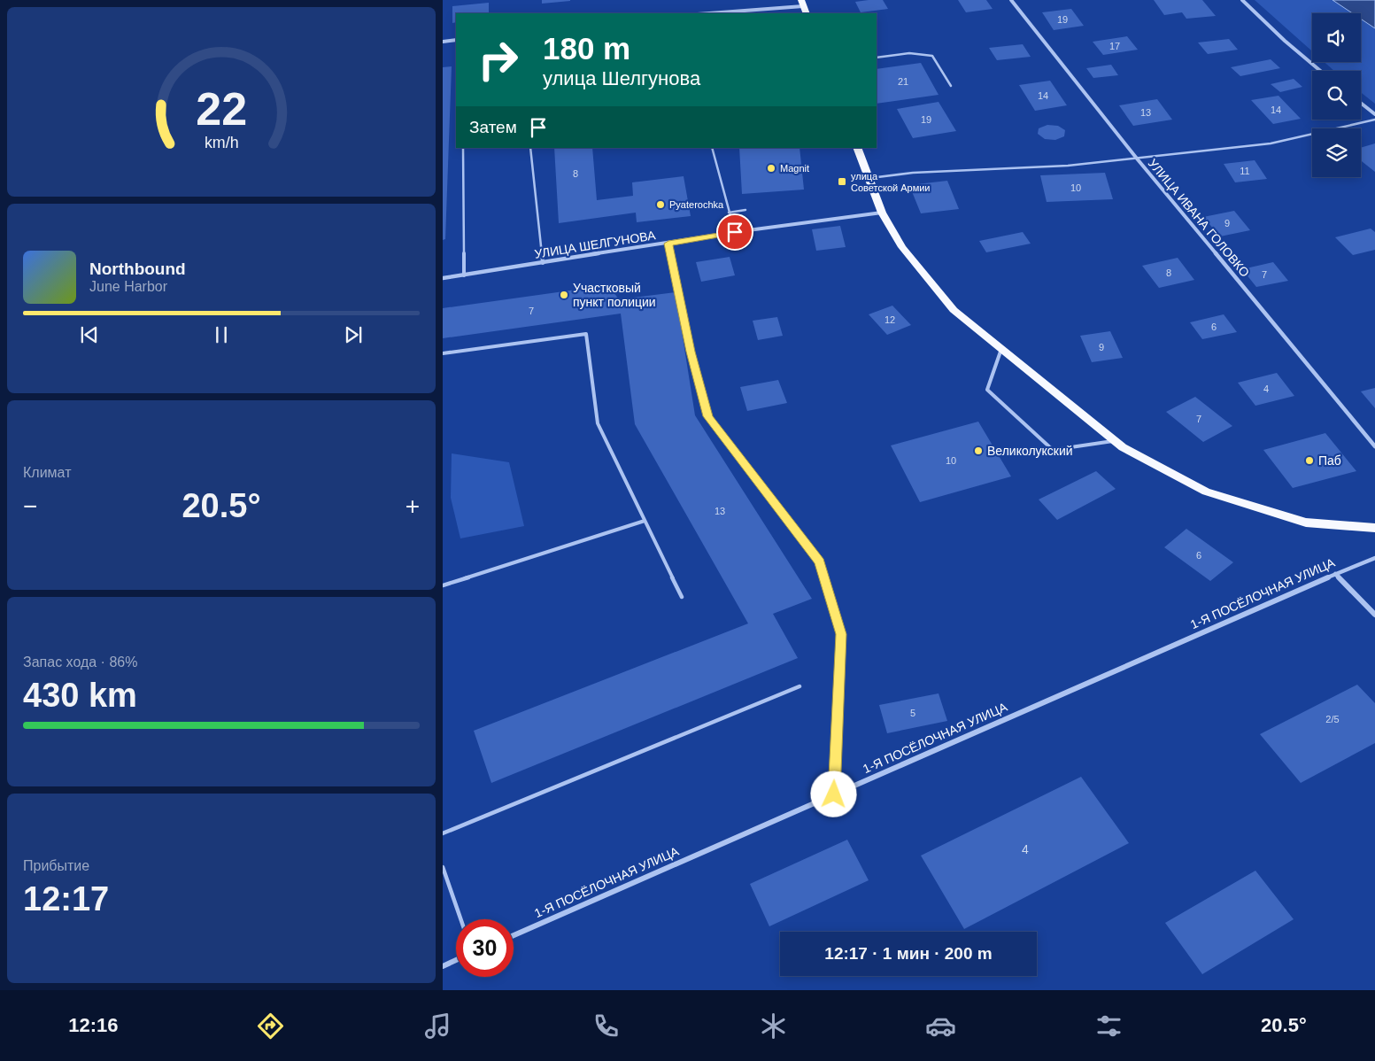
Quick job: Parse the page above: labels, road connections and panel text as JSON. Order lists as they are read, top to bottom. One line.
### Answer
{"streets":{"street":["УЛИЦА ИВАНА ГОЛОВКО","УЛИЦА ШЕЛГУНОВА","1-Я ПОСЁЛОЧНАЯ УЛИЦА"]},"places":{"other":["Magnit","Pyaterochka","Участковый пункт полиции","Великолукский","Паб"],"transit":["улица Советской Армии"]},"house_numbers":["19","17","21","14","14","13","19","11","8","10","9","8","7","7","12","6","9","4","7","10","13","6","5","2/5","4"],"page":{"turn":["180 m","улица Шелгунова"],"then":"Затем","song":["Northbound","June Harbor"],"tile":["Климат",["Запас хода · 86%","430 km"],["Прибытие","12:17"]],"heat":["−","20.5°","+"],"limit":"30","trip":"12:17 · 1 мин · 200 m","tabs":["12:16","20.5°"],"gauge":["22","km/h"]}}
